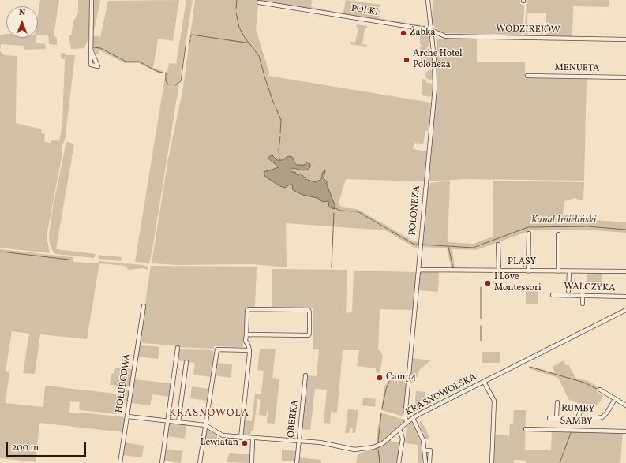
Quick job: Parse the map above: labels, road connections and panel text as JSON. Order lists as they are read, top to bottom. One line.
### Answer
{"streets":{"street":["POLKI","WODZIREJÓW","MENUETA","POLONEZA","PLĄSY","WALCZYKA","HOŁUBCOWA","KRASNOWOLSKA","RUMBY","OBERKA","SAMBY"]},"crossings":[["POLKI","WODZIREJÓW"],["POLKI","POLONEZA"],["WODZIREJÓW","POLONEZA"],["POLONEZA","PLĄSY"],["POLONEZA","KRASNOWOLSKA"],["HOŁUBCOWA","KRASNOWOLSKA"],["KRASNOWOLSKA","OBERKA"]],"districts":["KRASNOWOLA"],"water":["Kanał Imieliński"],"places":["Żabka","Arche Hotel Poloneza","I Love Montessori","Camp4","Lewiatan"],"scale_bar":"200 m","north":"top"}
